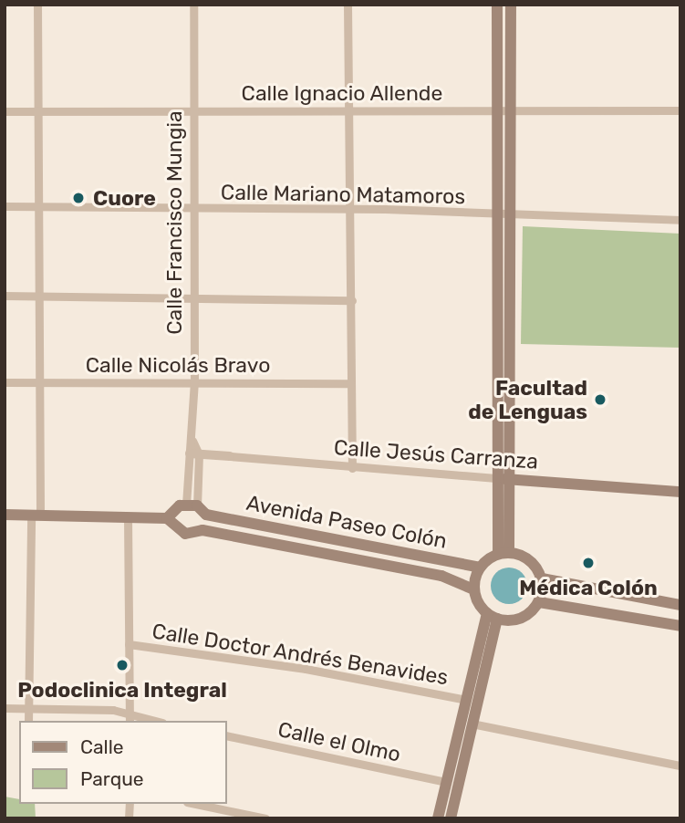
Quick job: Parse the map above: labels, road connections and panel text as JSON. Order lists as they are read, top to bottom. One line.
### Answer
{"streets":{"main road":["Calle Jesús Carranza","Avenida Paseo Colón"],"street":["Calle Ignacio Allende","Calle Mariano Matamoros","Calle Francisco Mungia","Calle Nicolás Bravo","Calle Doctor Andrés Benavides","Calle el Olmo"]},"crossings":[["Calle Ignacio Allende","Calle Francisco Mungia"],["Calle Mariano Matamoros","Calle Francisco Mungia"],["Calle Francisco Mungia","Calle Nicolás Bravo"],["Calle Francisco Mungia","Calle Jesús Carranza"]],"places":["Cuore","Facultad de Lenguas","Médica Colón","Podoclinica Integral"],"legend":["Calle","Parque"]}
